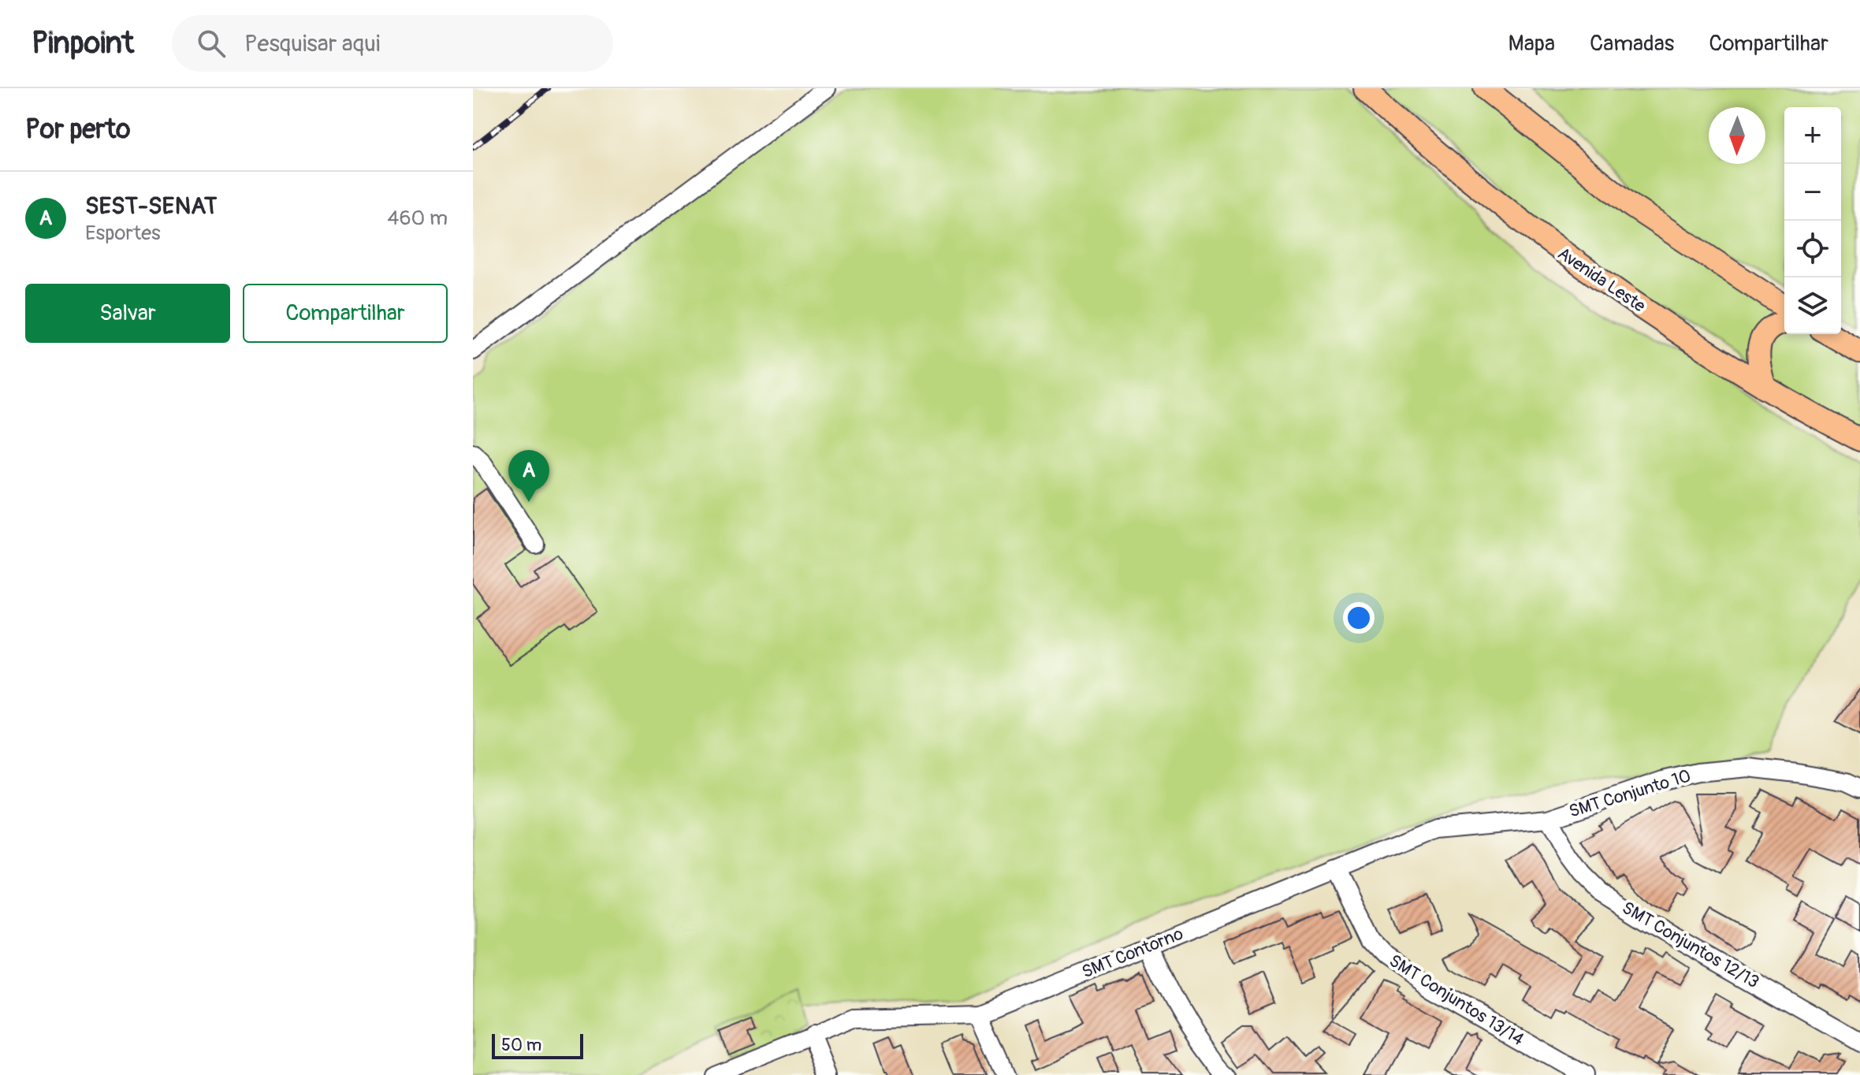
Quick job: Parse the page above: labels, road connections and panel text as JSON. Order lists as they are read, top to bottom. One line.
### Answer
{"streets":{"main road":["Avenida Leste"],"street":["SMT Conjunto 10","SMT Conjuntos 12/13","SMT Contorno","SMT Conjuntos 13/14"]},"crossings":[["SMT Conjunto 10","SMT Conjuntos 12/13"],["SMT Conjunto 10","SMT Contorno"],["SMT Conjuntos 12/13","SMT Contorno"],["SMT Contorno","SMT Conjuntos 13/14"]],"scale_bar":"50 m","north":"bottom","page":{"header":"Pinpoint","search":"Pesquisar aqui","nav":["Mapa","Camadas","Compartilhar"],"heading":"Por perto","map_buttons":["+","−"],"list":[{"mark":"A","name":"SEST-SENAT","note":"Esportes","value":"460 m"}],"buttons":["Salvar","Compartilhar"],"pins":"A","scale":"50 m"}}
